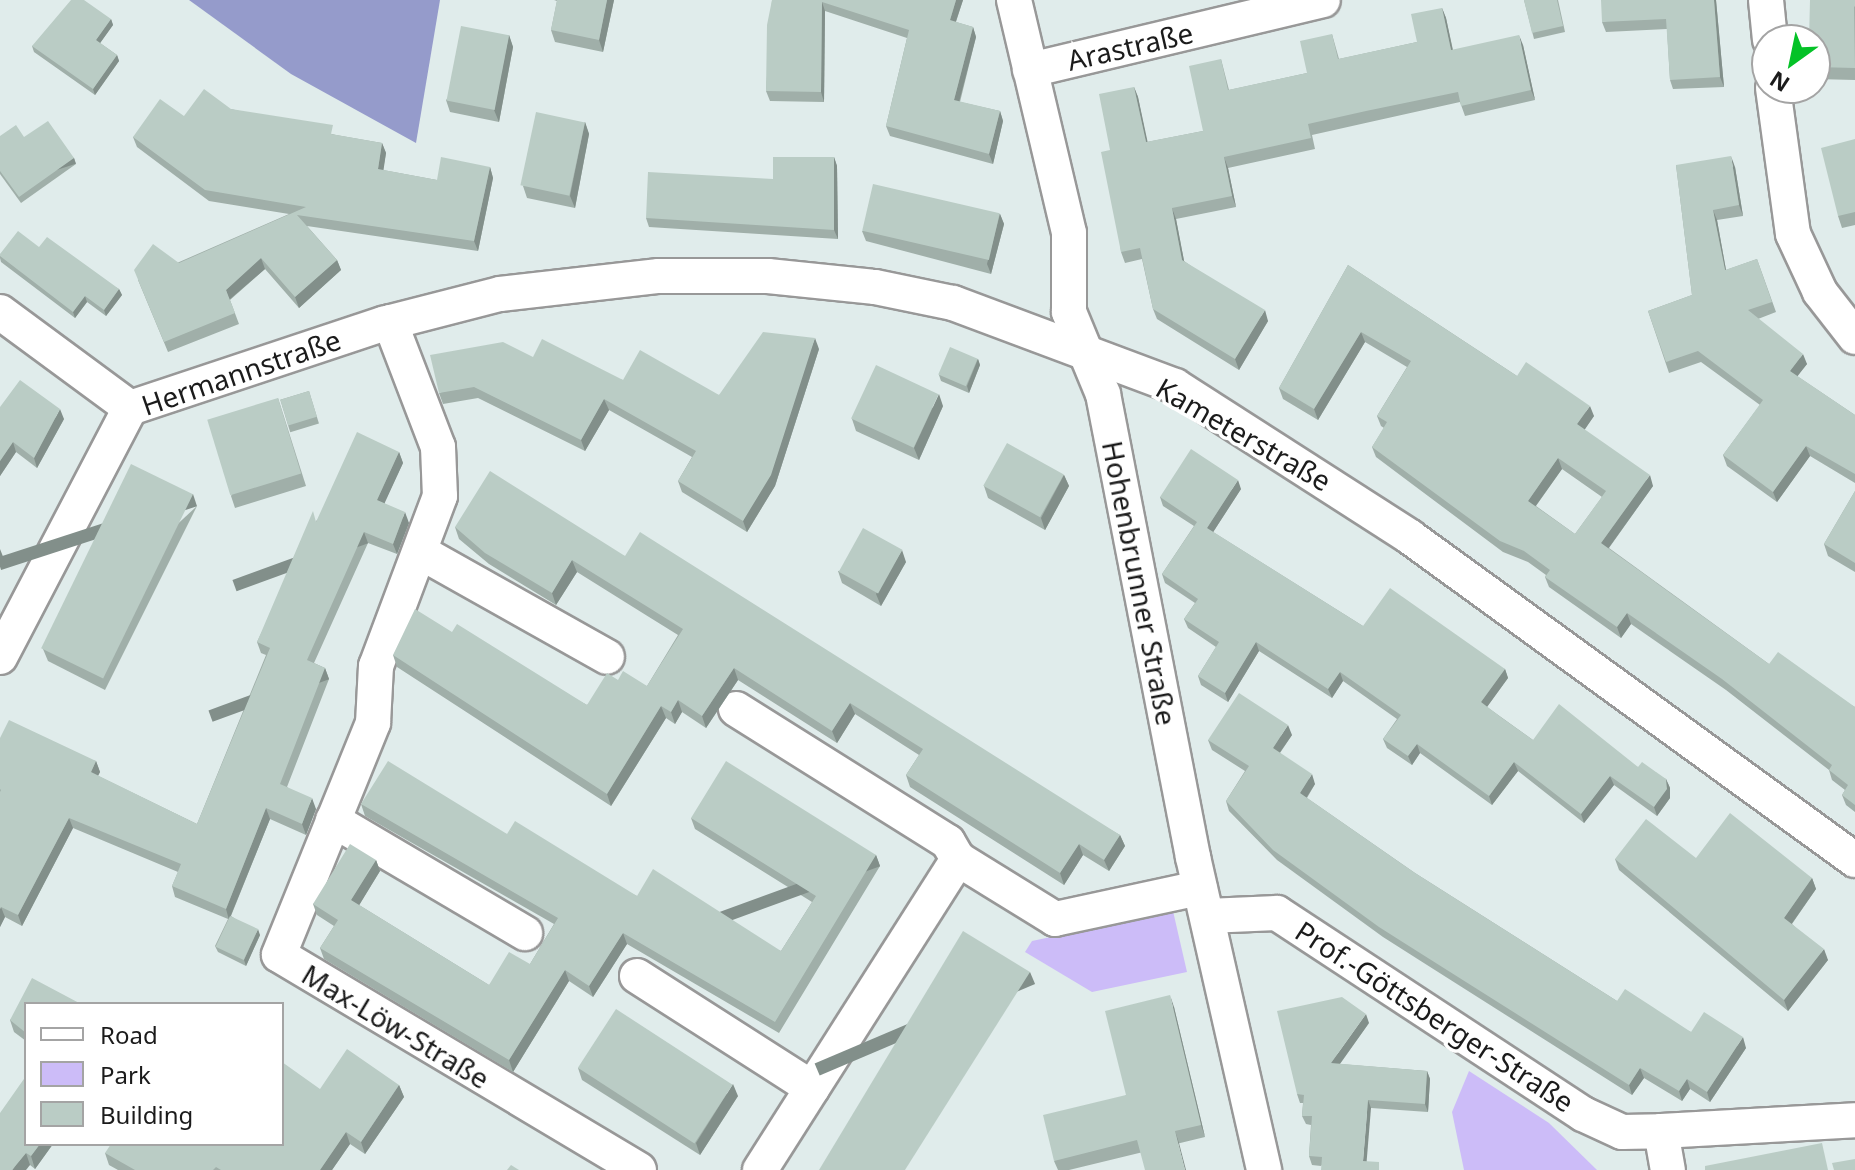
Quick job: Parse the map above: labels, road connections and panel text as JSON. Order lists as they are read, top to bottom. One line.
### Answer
{"streets":{"street":["Arastraße","Hermannstraße","Kameterstraße","Hohenbrunner Straße","Prof.-Göttsberger-Straße","Max-Löw-Straße"]},"crossings":[["Arastraße","Hohenbrunner Straße"],["Hermannstraße","Kameterstraße"],["Hermannstraße","Max-Löw-Straße"],["Kameterstraße","Hohenbrunner Straße"],["Kameterstraße","Max-Löw-Straße"],["Hohenbrunner Straße","Prof.-Göttsberger-Straße"]],"legend":["Road","Park","Building"],"north":"bottom left"}
